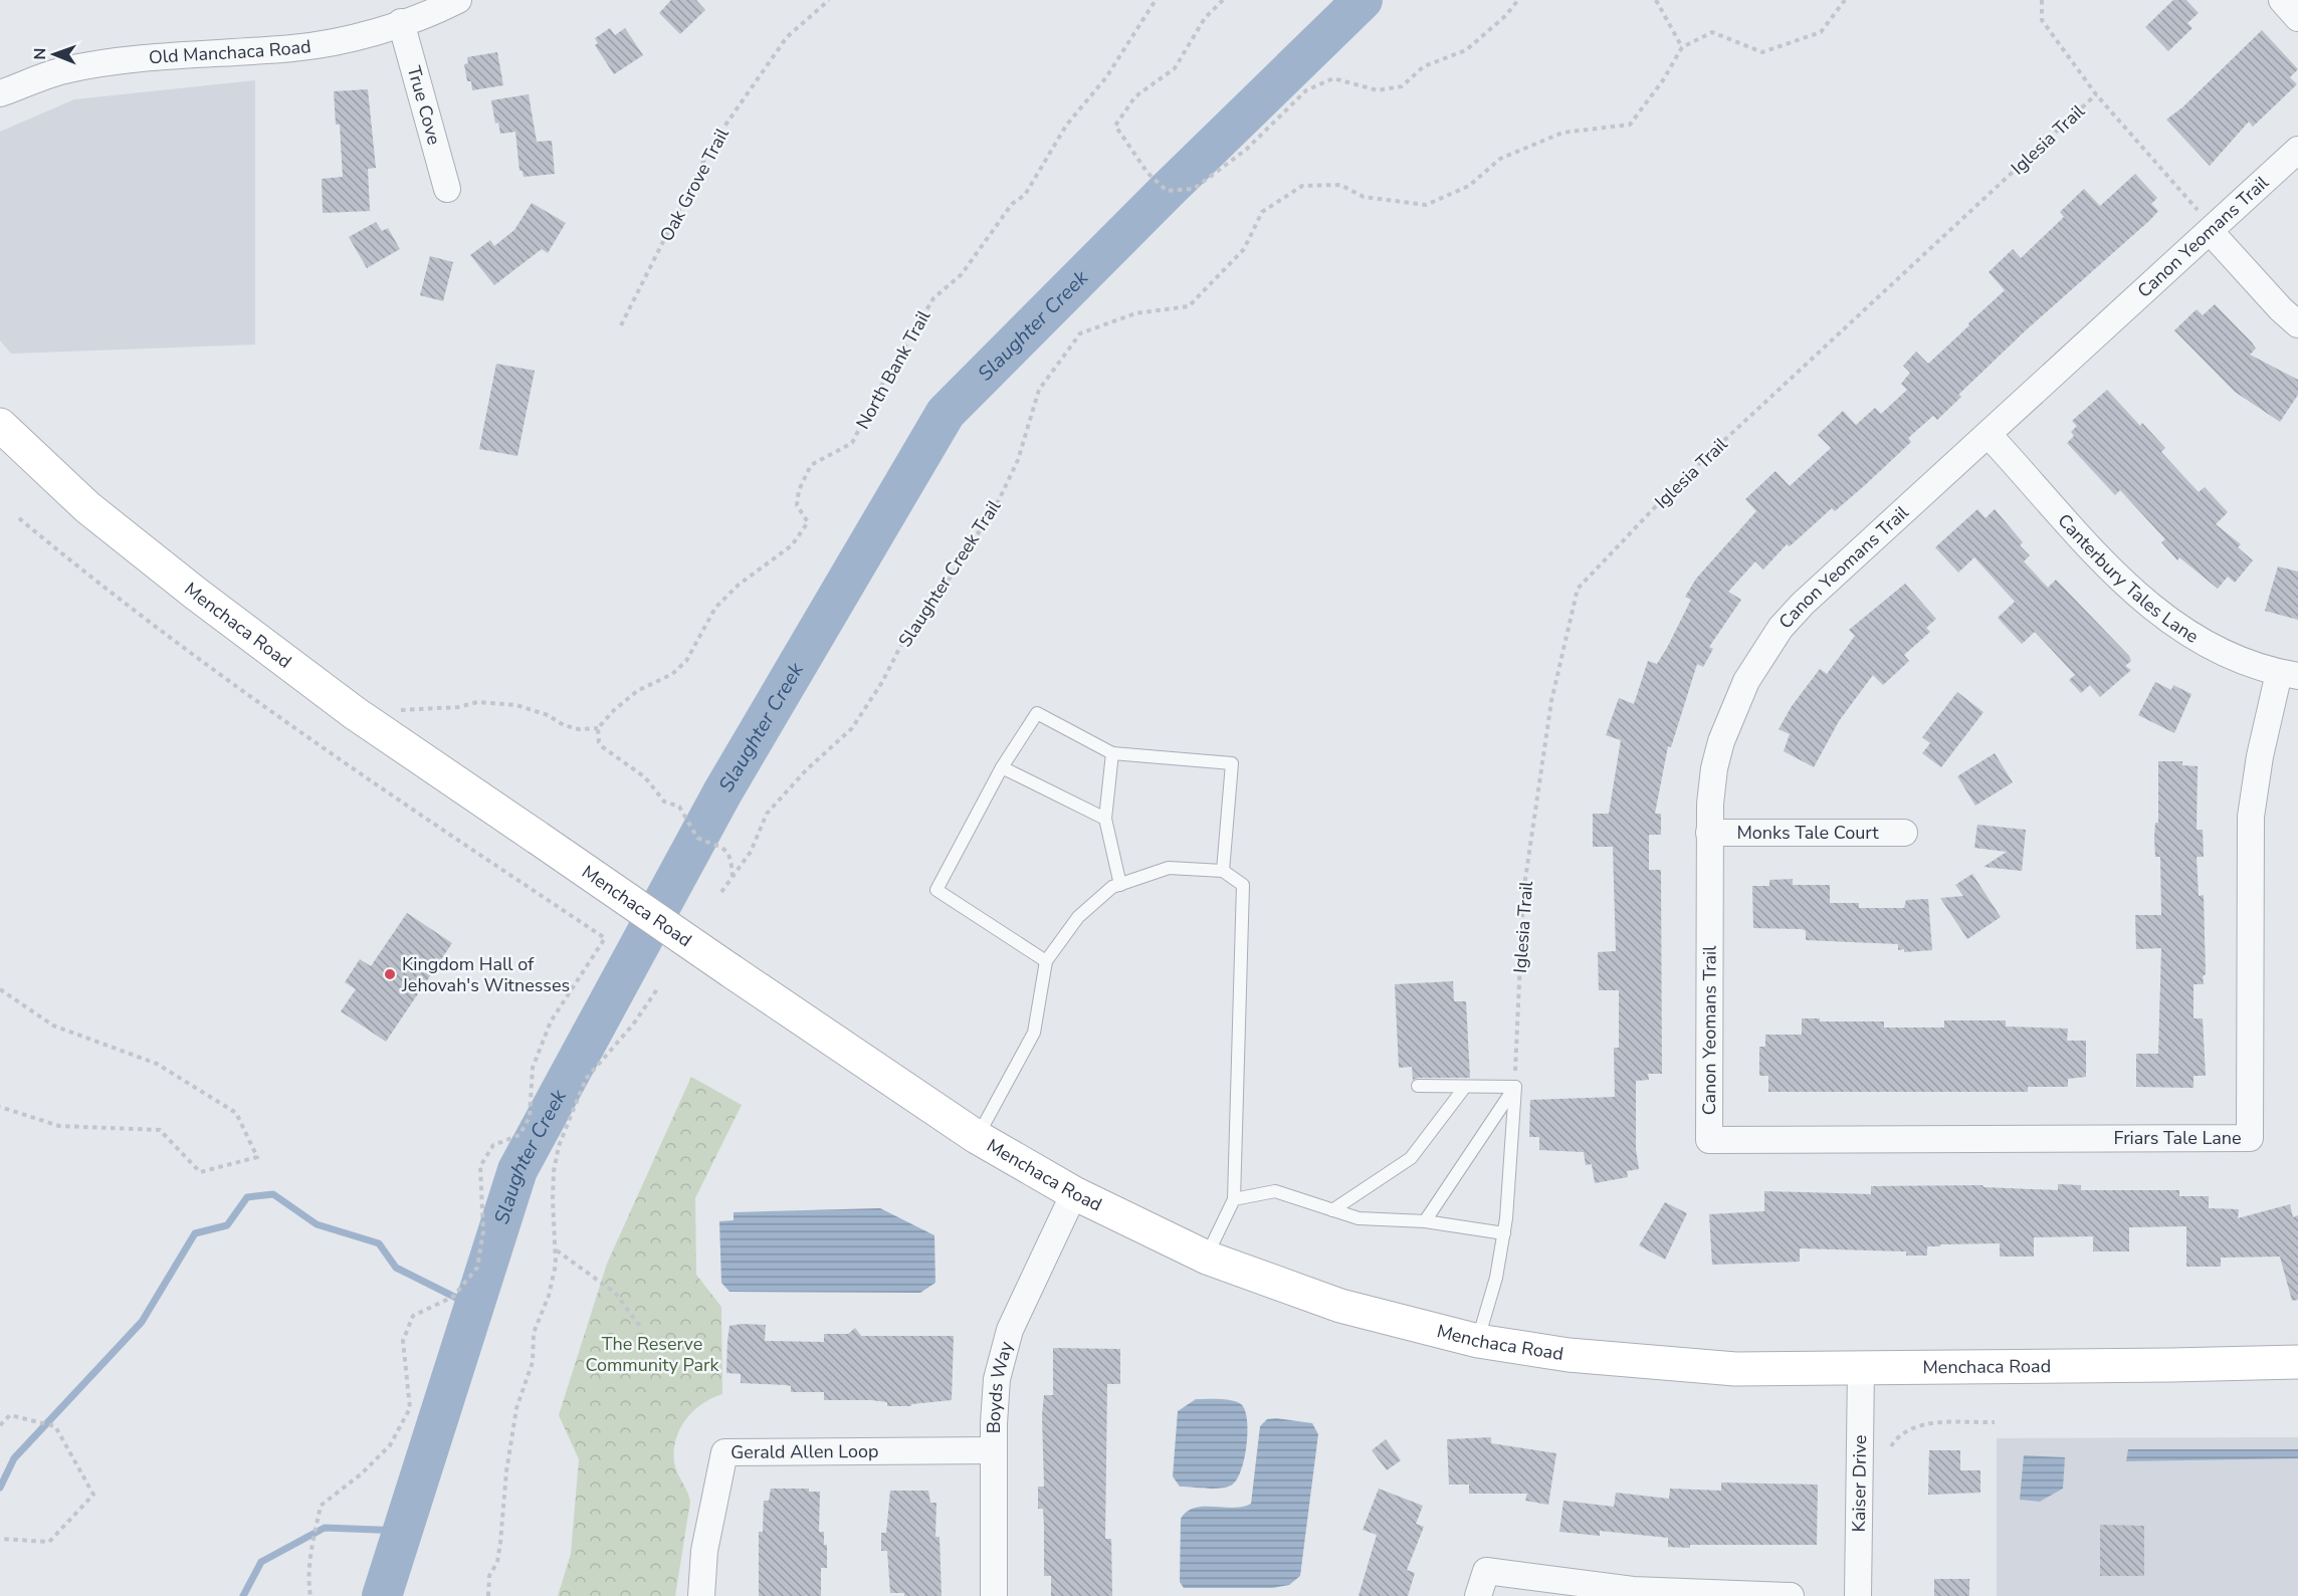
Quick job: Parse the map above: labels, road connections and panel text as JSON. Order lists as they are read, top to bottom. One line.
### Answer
{"streets":{"main road":["Menchaca Road"],"street":["Old Manchaca Road","True Cove","Canon Yeomans Trail","Canterbury Tales Lane","Monks Tale Court","Friars Tale Lane","Boyds Way","Gerald Allen Loop","Kaiser Drive"],"path":["Iglesia Trail","Oak Grove Trail","North Bank Trail","Slaughter Creek Trail"]},"crossings":[["Old Manchaca Road","True Cove"],["Canon Yeomans Trail","Canterbury Tales Lane"],["Canon Yeomans Trail","Monks Tale Court"],["Canon Yeomans Trail","Friars Tale Lane"],["Canterbury Tales Lane","Friars Tale Lane"],["Menchaca Road","Boyds Way"],["Menchaca Road","Kaiser Drive"],["Boyds Way","Gerald Allen Loop"]],"water":["Slaughter Creek"],"parks":["The Reserve Community Park"],"places":["Kingdom Hall of Jehovah's Witnesses"],"north":"left"}
